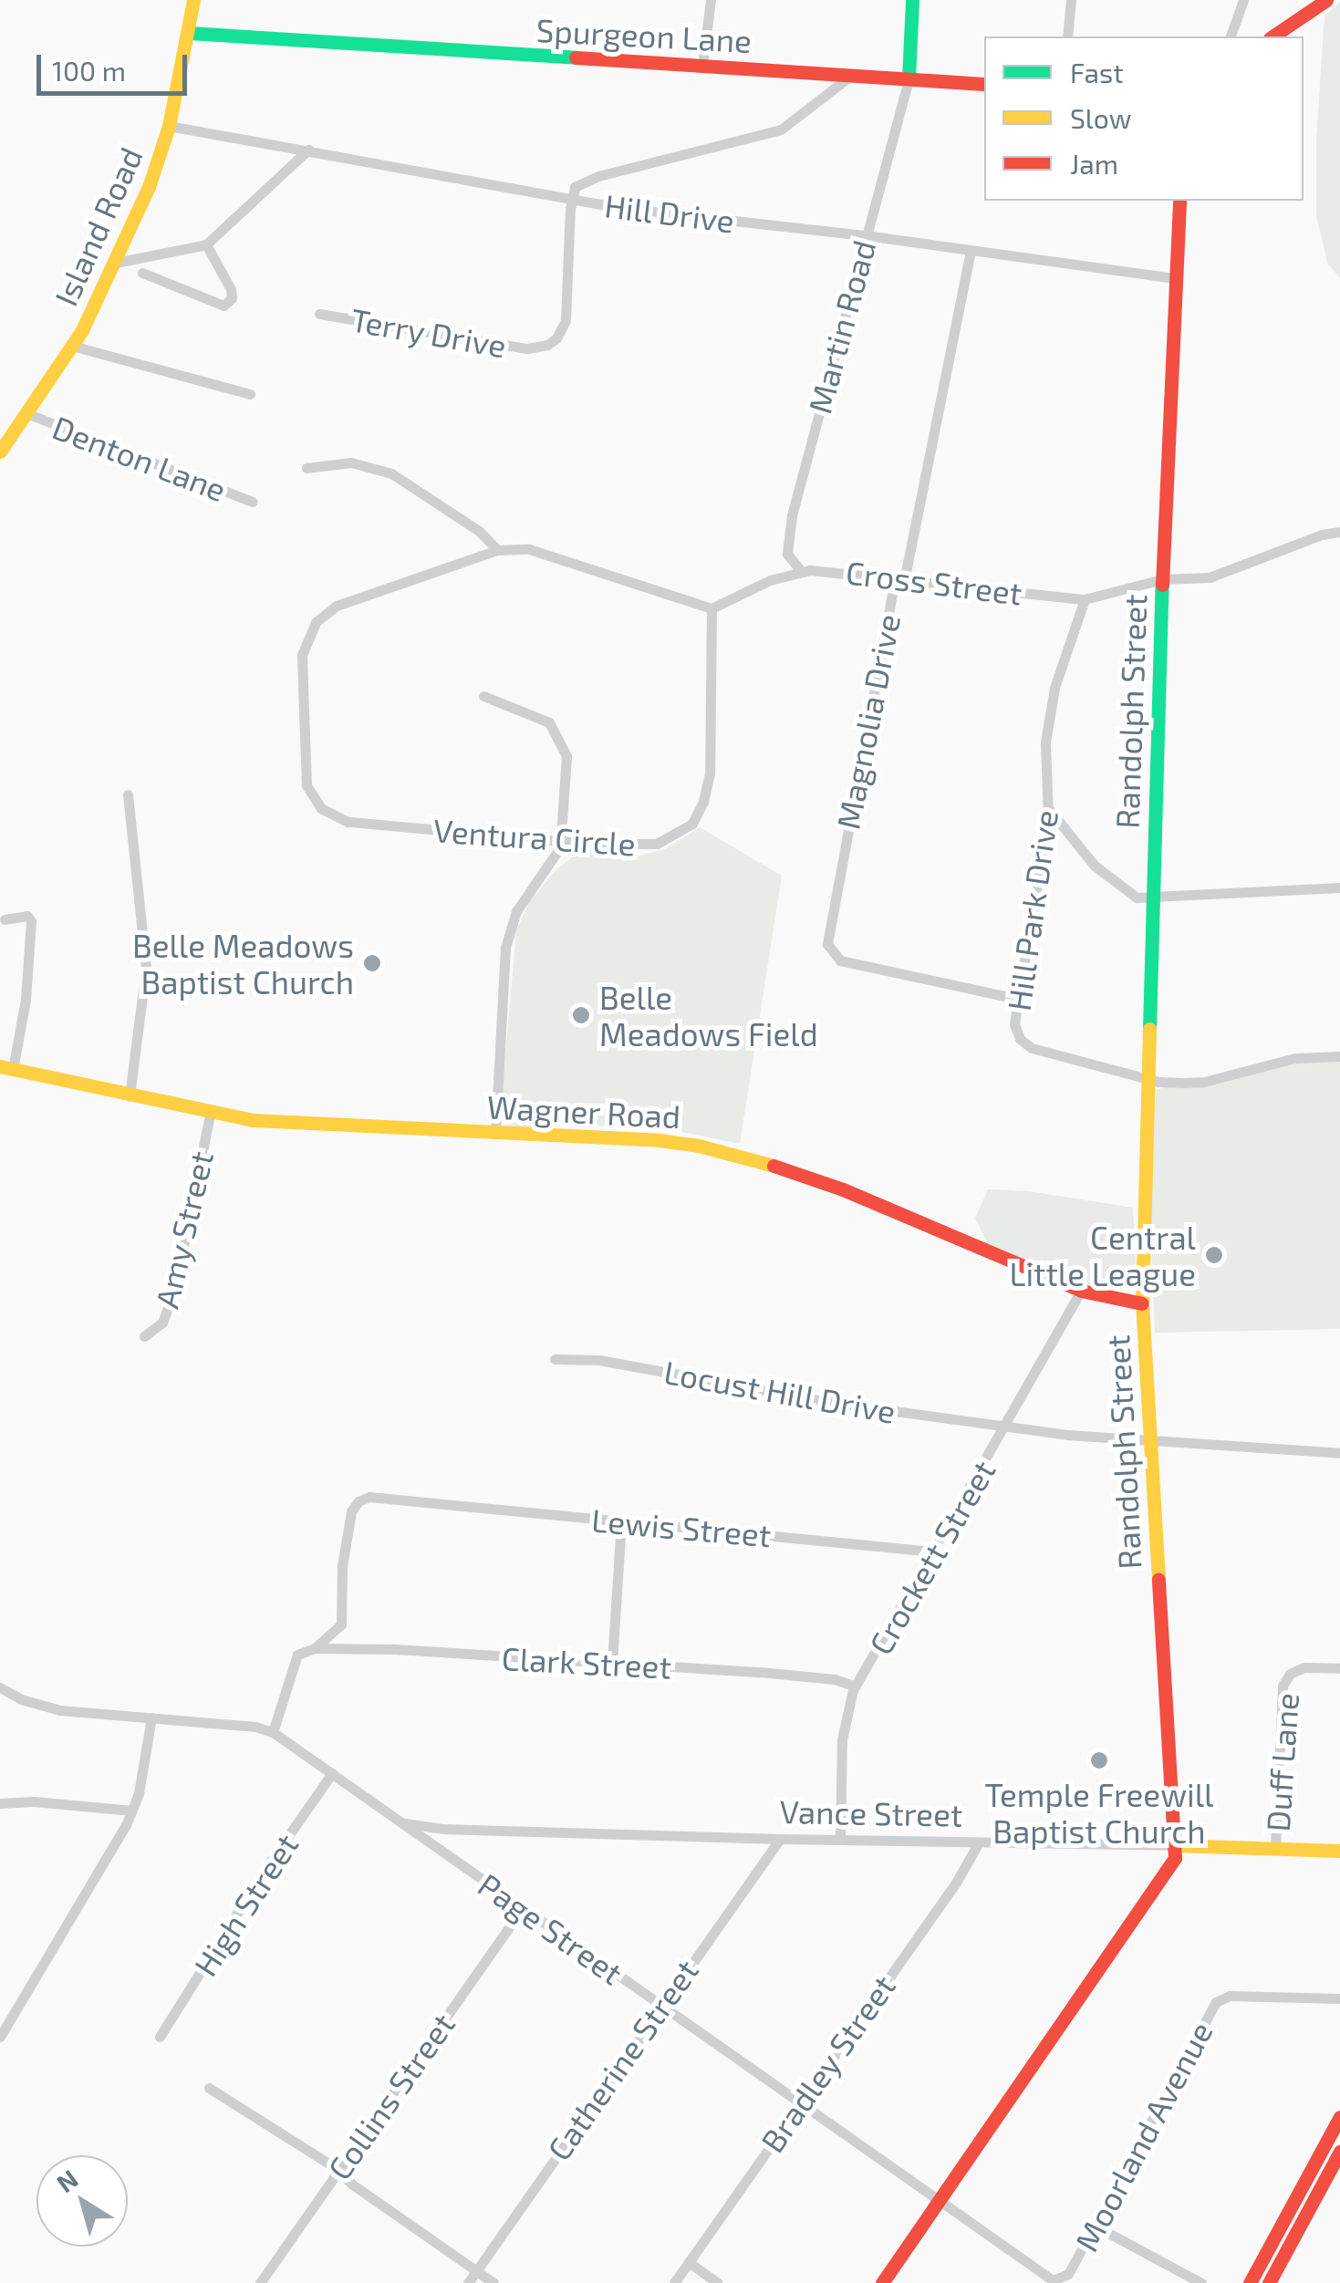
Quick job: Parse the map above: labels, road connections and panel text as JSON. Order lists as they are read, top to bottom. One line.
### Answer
{"streets":{"street":["Spurgeon Lane","Hill Drive","Island Road","Martin Road","Terry Drive","Denton Lane","Cross Street","Randolph Street","Magnolia Drive","Ventura Circle","Hill Park Drive","Wagner Road","Amy Street","Locust Hill Drive","Lewis Street","Crockett Street","Clark Street","Duff Lane","Vance Street","High Street","Page Street","Catherine Street","Bradley Street","Collins Street","Moorland Avenue"]},"crossings":[["Spurgeon Lane","Island Road"],["Spurgeon Lane","Martin Road"],["Hill Drive","Island Road"],["Hill Drive","Martin Road"],["Hill Drive","Terry Drive"],["Hill Drive","Randolph Street"],["Hill Drive","Magnolia Drive"],["Island Road","Denton Lane"],["Martin Road","Cross Street"],["Cross Street","Randolph Street"],["Cross Street","Magnolia Drive"],["Cross Street","Ventura Circle"],["Cross Street","Hill Park Drive"],["Randolph Street","Hill Park Drive"],["Randolph Street","Wagner Road"],["Randolph Street","Locust Hill Drive"],["Randolph Street","Vance Street"],["Randolph Street","Page Street"],["Magnolia Drive","Hill Park Drive"],["Wagner Road","Amy Street"],["Wagner Road","Crockett Street"],["Locust Hill Drive","Crockett Street"],["Lewis Street","Crockett Street"],["Lewis Street","Clark Street"],["Crockett Street","Clark Street"],["Crockett Street","Vance Street"],["Duff Lane","Vance Street"],["Vance Street","Page Street"],["Vance Street","Catherine Street"],["Vance Street","Bradley Street"],["High Street","Page Street"],["Page Street","Catherine Street"],["Page Street","Bradley Street"],["Page Street","Collins Street"],["Page Street","Moorland Avenue"]],"places":["Belle Meadows Baptist Church","Belle Meadows Field","Central Little League","Temple Freewill Baptist Church"],"legend":["Fast","Slow","Jam"],"scale_bar":"100 m","north":"top left"}
